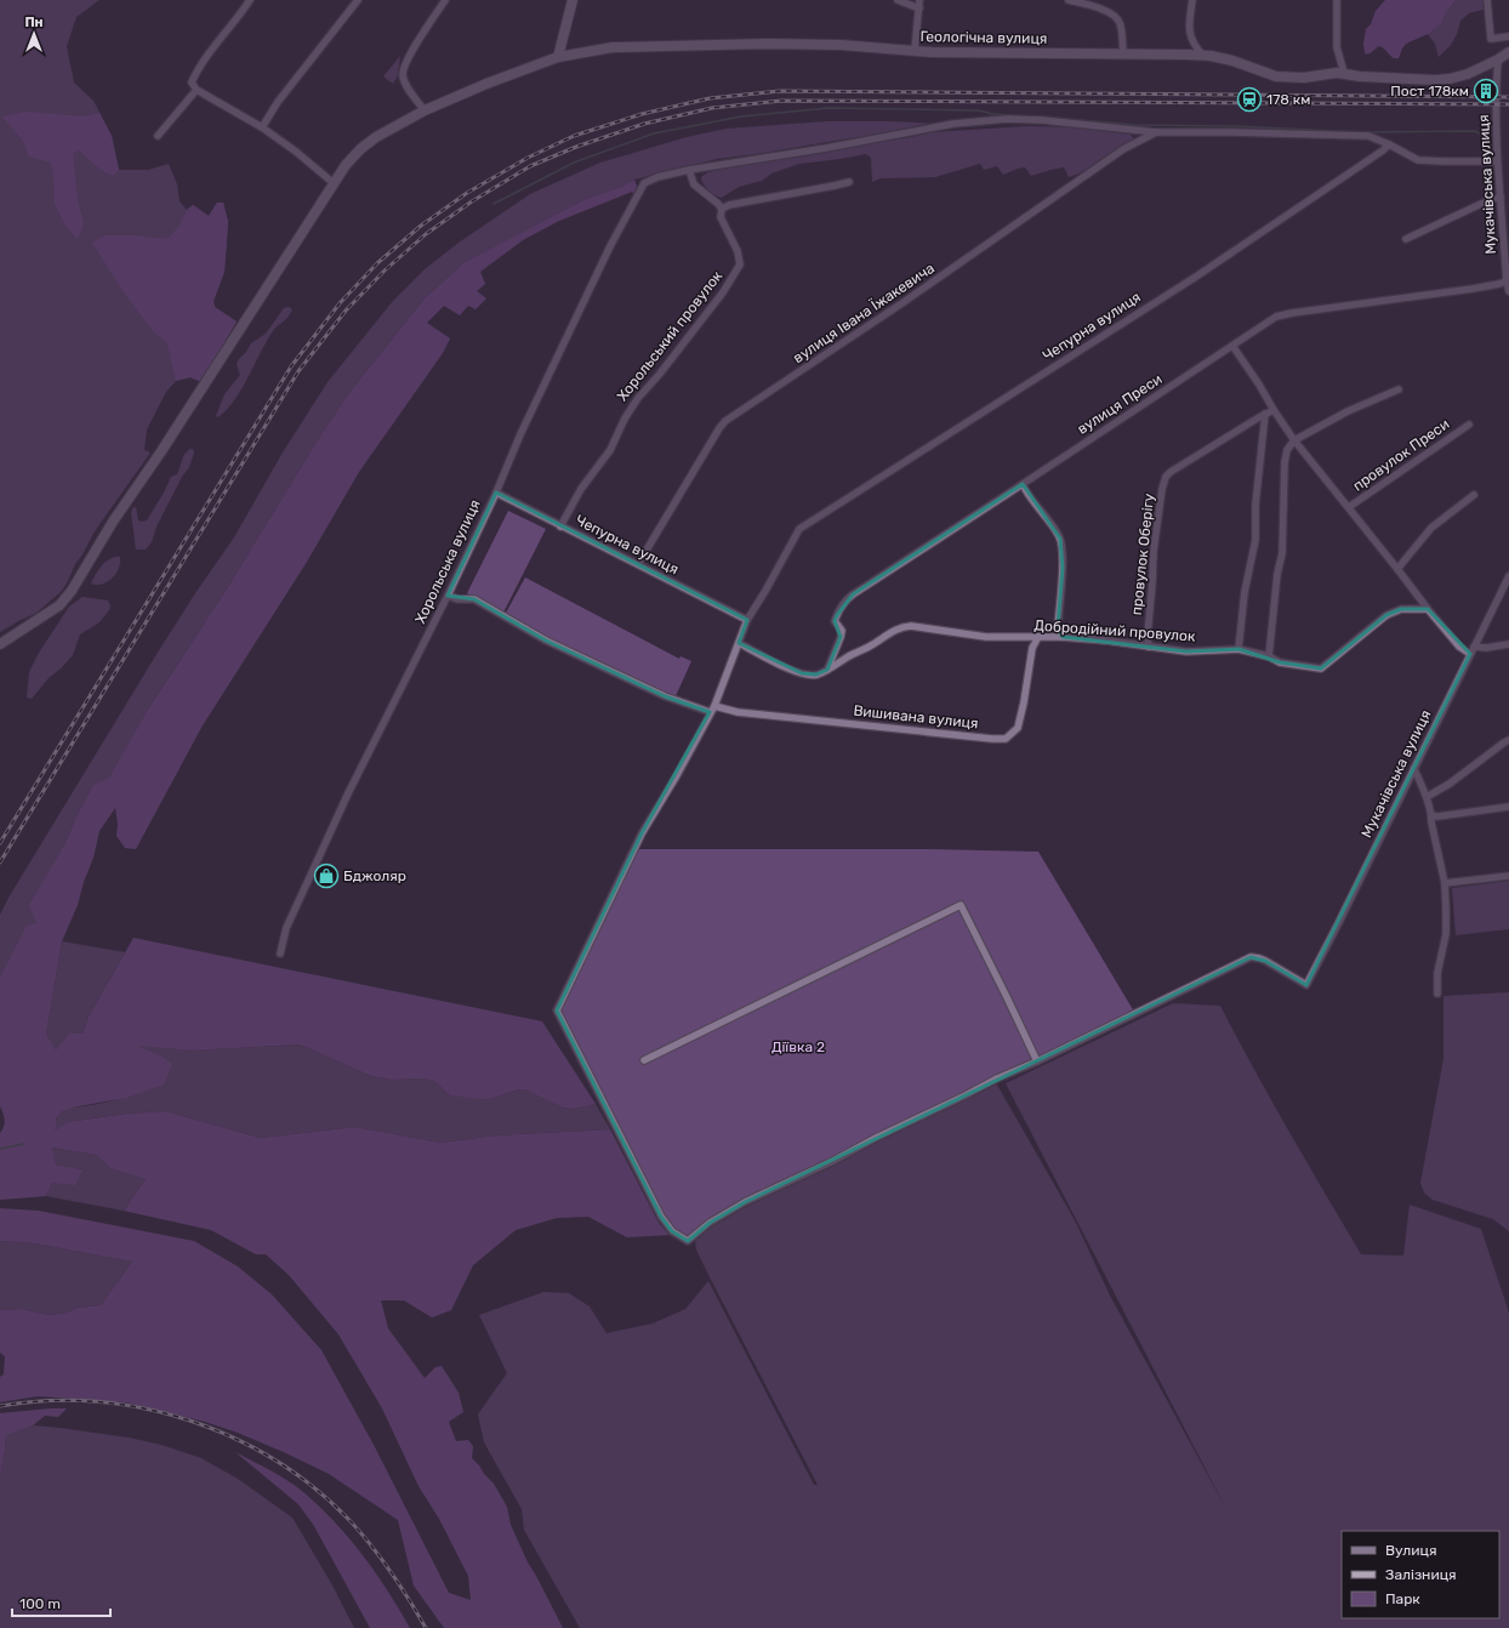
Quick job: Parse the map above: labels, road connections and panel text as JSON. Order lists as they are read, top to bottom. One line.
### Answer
{"streets":{"street":["Геологічна вулиця","Мукачівська вулиця","вулиця Івана Їжакевича","Чепурна вулиця","Хорольський провулок","вулиця Преси","провулок Преси","провулок Оберігу","Хорольська вулиця","Добродійний провулок","Вишивана вулиця"]},"crossings":[["Геологічна вулиця","Мукачівська вулиця"],["Мукачівська вулиця","Чепурна вулиця"],["Мукачівська вулиця","вулиця Преси"],["Мукачівська вулиця","провулок Преси"],["вулиця Івана Їжакевича","Чепурна вулиця"],["Чепурна вулиця","Хорольський провулок"],["Чепурна вулиця","Хорольська вулиця"],["Чепурна вулиця","Добродійний провулок"],["Чепурна вулиця","Вишивана вулиця"],["вулиця Преси","провулок Преси"],["вулиця Преси","Добродійний провулок"],["провулок Преси","провулок Оберігу"],["провулок Преси","Добродійний провулок"],["провулок Оберігу","Добродійний провулок"],["Хорольська вулиця","Вишивана вулиця"],["Добродійний провулок","Вишивана вулиця"]],"parks":["Діївка 2"],"places":{"building":["Пост 178км"],"station":["178 км"],"shop":["Бджоляр"]},"legend":["Вулиця","Залізниця","Парк"],"scale_bar":"100 m","north":"top"}
